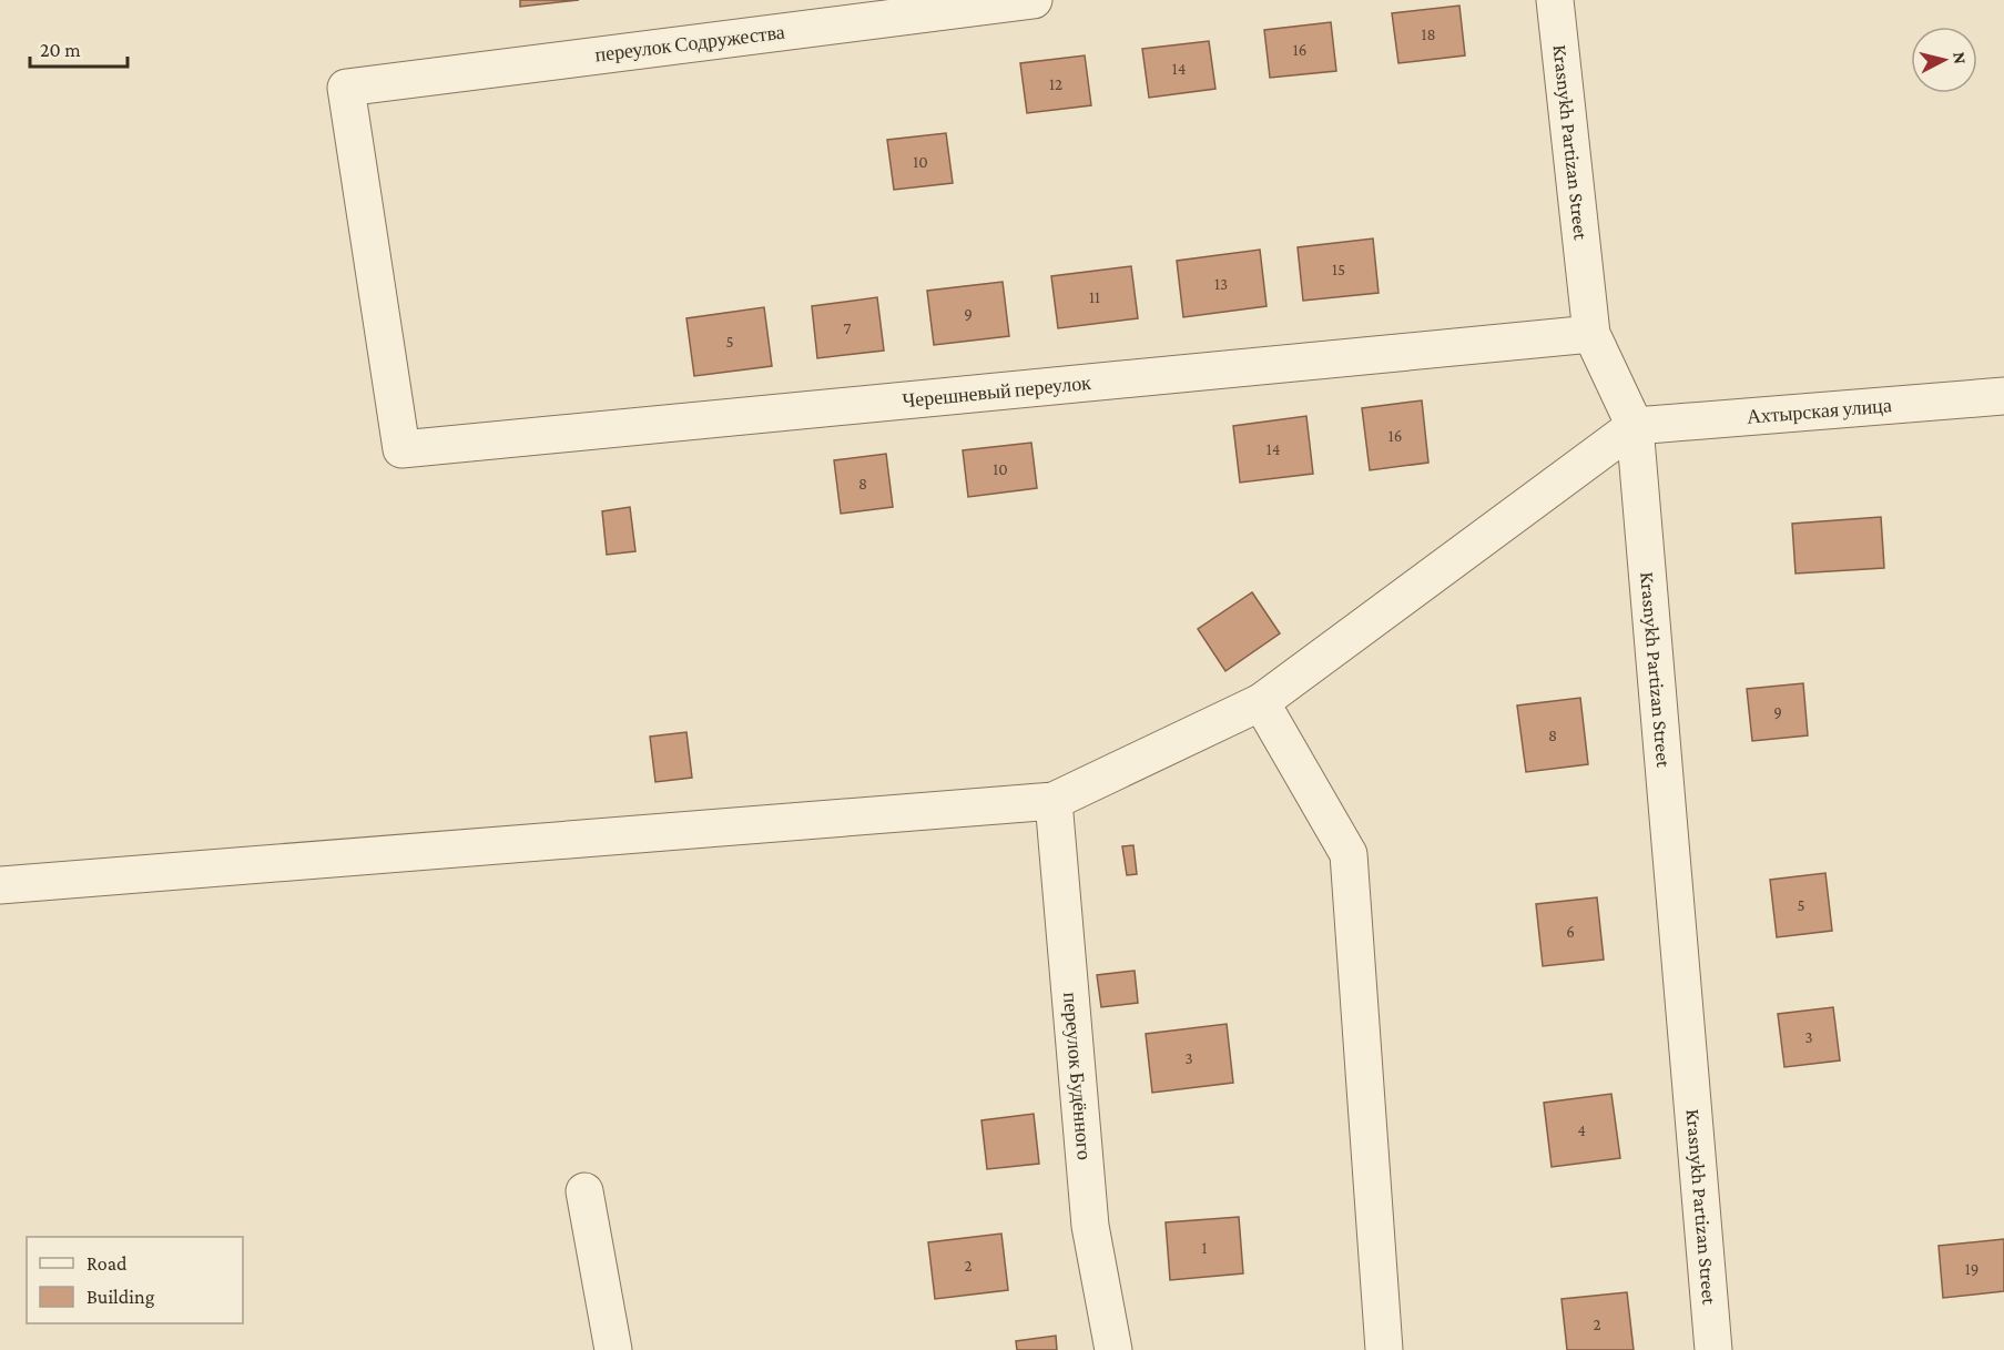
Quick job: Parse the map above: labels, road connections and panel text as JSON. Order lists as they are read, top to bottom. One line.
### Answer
{"streets":{"street":["переулок Содружества","Krasnykh Partizan Street","Черешневый переулок","Ахтырская улица","переулок Будённого"]},"crossings":[["переулок Содружества","Черешневый переулок"],["Krasnykh Partizan Street","Черешневый переулок"],["Krasnykh Partizan Street","Ахтырская улица"]],"house_numbers":["18","16","14","12","10","15","13","11","9","7","5","16","14","10","8","9","8","5","6","3","3","4","1","2","19","2"],"legend":["Road","Building"],"scale_bar":"20 m","north":"right"}
